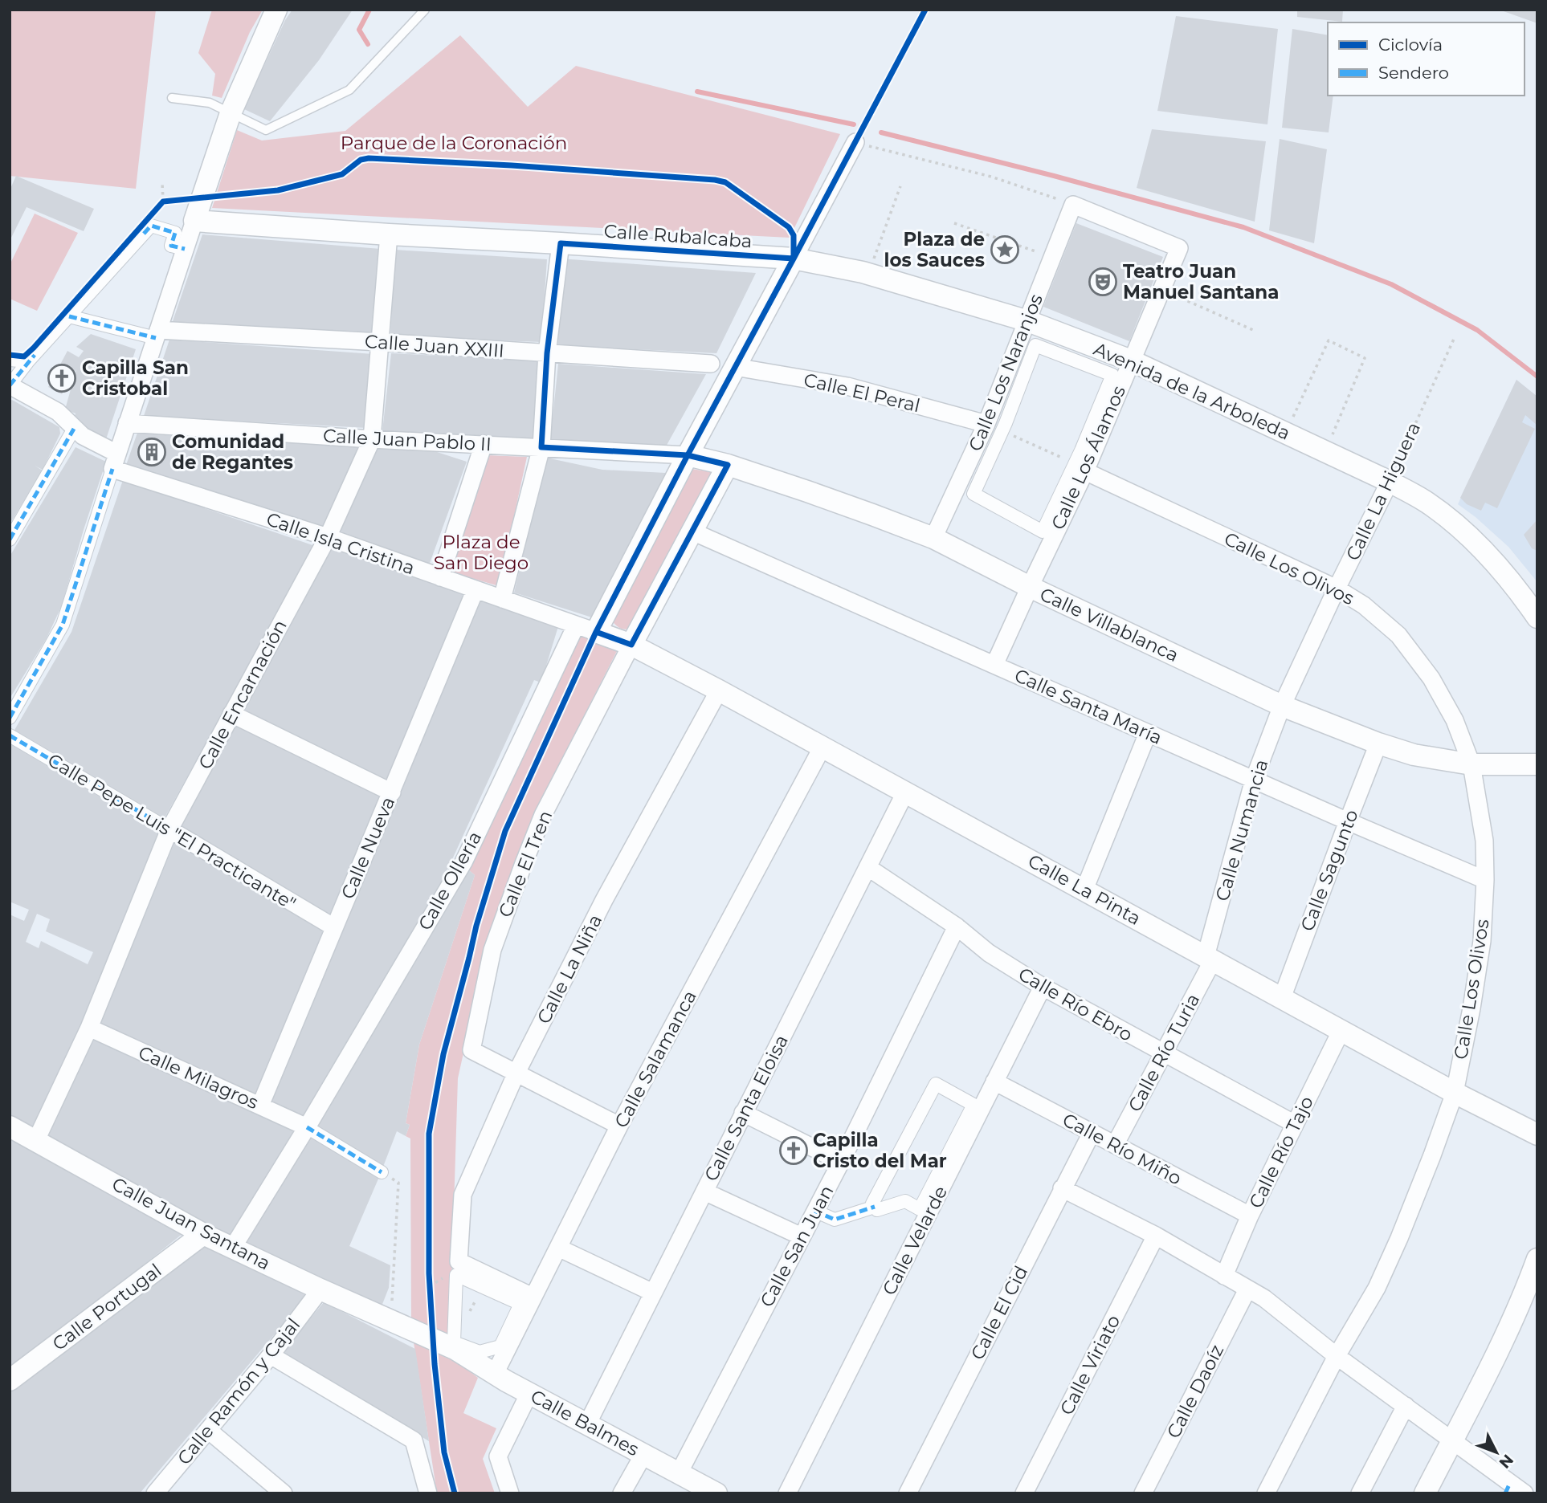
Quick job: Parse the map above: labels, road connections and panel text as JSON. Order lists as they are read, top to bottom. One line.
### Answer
{"streets":{"street":["Calle Rubalcaba","Calle Juan XXIII","Calle Los Naranjos","Avenida de la Arboleda","Calle El Peral","Calle Juan Pablo II","Calle Los Álamos","Calle La Higuera","Calle Isla Cristina","Calle Los Olivos","Calle Villablanca","Calle Encarnación","Calle Santa María","Calle Numancia","Calle Pepe Luis \"El Practicante\"","Calle Nueva","Calle El Tren","Calle Sagunto","Calle Ollería","Calle La Pinta","Calle La Niña","Calle Río Ebro","Calle Río Turia","Calle Salamanca","Calle Milagros","Calle Santa Eloisa","Calle Río Miño","Calle Río Tajo","Calle Juan Santana","Calle Velarde","Calle San Juan","Calle Portugal","Calle El Cid","Calle Viriato","Calle Ramón y Cajal","Calle Daoíz","Calle Balmes"]},"crossings":[["Calle Rubalcaba","Avenida de la Arboleda"],["Calle Rubalcaba","Calle Encarnación"],["Calle Juan XXIII","Calle Encarnación"],["Calle Los Naranjos","Avenida de la Arboleda"],["Calle Los Naranjos","Calle El Peral"],["Calle Los Naranjos","Calle Los Álamos"],["Calle Los Naranjos","Calle Villablanca"],["Avenida de la Arboleda","Calle Los Álamos"],["Avenida de la Arboleda","Calle La Higuera"],["Calle Juan Pablo II","Calle Villablanca"],["Calle Juan Pablo II","Calle Encarnación"],["Calle Los Álamos","Calle Los Olivos"],["Calle Los Álamos","Calle Villablanca"],["Calle Los Álamos","Calle Santa María"],["Calle La Higuera","Calle Los Olivos"],["Calle La Higuera","Calle Villablanca"],["Calle La Higuera","Calle Numancia"],["Calle Isla Cristina","Calle Encarnación"],["Calle Isla Cristina","Calle Nueva"],["Calle Isla Cristina","Calle El Tren"],["Calle Isla Cristina","Calle Ollería"],["Calle Isla Cristina","Calle La Pinta"],["Calle Los Olivos","Calle Villablanca"],["Calle Los Olivos","Calle Santa María"],["Calle Los Olivos","Calle La Pinta"],["Calle Villablanca","Calle Numancia"],["Calle Villablanca","Calle Sagunto"],["Calle Encarnación","Calle Pepe Luis \"El Practicante\""],["Calle Encarnación","Calle Milagros"],["Calle Encarnación","Calle Juan Santana"],["Calle Santa María","Calle Numancia"],["Calle Santa María","Calle Sagunto"],["Calle Numancia","Calle La Pinta"],["Calle Numancia","Calle Río Turia"],["Calle Pepe Luis \"El Practicante\"","Calle Nueva"],["Calle Nueva","Calle Milagros"],["Calle El Tren","Calle La Pinta"],["Calle El Tren","Calle La Niña"],["Calle Sagunto","Calle La Pinta"],["Calle Ollería","Calle Milagros"],["Calle Ollería","Calle Juan Santana"],["Calle La Pinta","Calle La Niña"],["Calle La Pinta","Calle Río Turia"],["Calle La Pinta","Calle Salamanca"],["Calle La Pinta","Calle Santa Eloisa"],["Calle La Pinta","Calle Río Tajo"],["Calle La Niña","Calle Salamanca"],["Calle Río Ebro","Calle Río Turia"],["Calle Río Ebro","Calle Santa Eloisa"],["Calle Río Ebro","Calle Río Tajo"],["Calle Río Ebro","Calle Velarde"],["Calle Río Ebro","Calle San Juan"],["Calle Río Turia","Calle Río Miño"],["Calle Salamanca","Calle Balmes"],["Calle Santa Eloisa","Calle Balmes"],["Calle Río Miño","Calle Río Tajo"],["Calle Río Miño","Calle Velarde"],["Calle Río Miño","Calle El Cid"],["Calle Juan Santana","Calle Portugal"],["Calle Juan Santana","Calle Ramón y Cajal"],["Calle Juan Santana","Calle Balmes"],["Calle San Juan","Calle Balmes"]],"parks":["Parque de la Coronación","Plaza de San Diego"],"places":{"place":["Plaza de los Sauces"],"theatre":["Teatro Juan Manuel Santana"],"church":["Capilla San Cristobal","Capilla Cristo del Mar"],"building":["Comunidad de Regantes"]},"legend":["Ciclovía","Sendero"],"north":"bottom right"}
